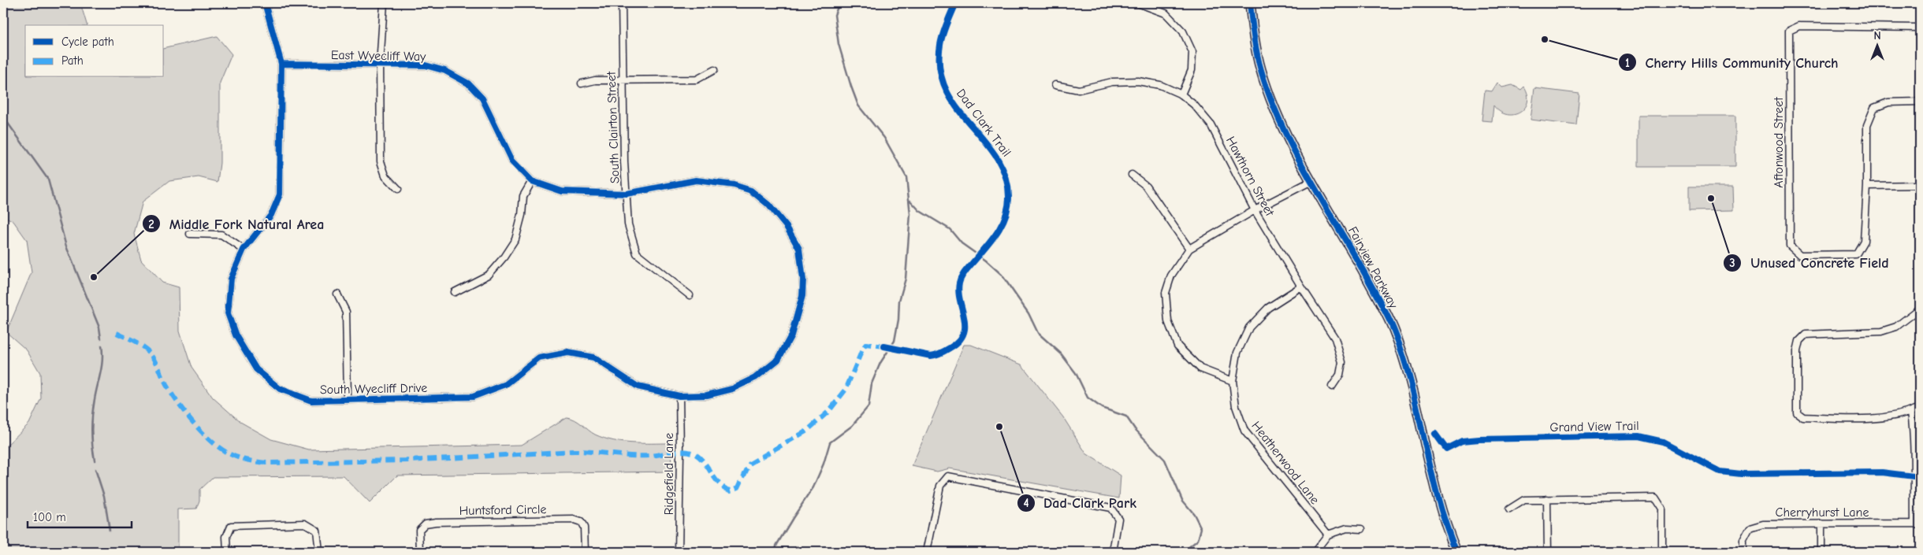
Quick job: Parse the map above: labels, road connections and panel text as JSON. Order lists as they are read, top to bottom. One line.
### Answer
{"streets":{"main road":["Fairview Parkway"],"street":["East Wyecliff Way","South Clairton Street","Aftonwood Street","Hawthorn Street","South Wyecliff Drive","Heatherwood Lane","Ridgefield Lane","Huntsford Circle","Cherryhurst Lane"],"cycle path":["Dad Clark Trail","Grand View Trail"]},"crossings":[["East Wyecliff Way","South Clairton Street"],["East Wyecliff Way","South Wyecliff Drive"],["East Wyecliff Way","Ridgefield Lane"],["Hawthorn Street","Heatherwood Lane"],["South Wyecliff Drive","Ridgefield Lane"]],"places":["Cherry Hills Community Church","Unused Concrete Field","Middle Fork Natural Area","Dad Clark Park"],"legend":["Cycle path","Path"],"scale_bar":"100 m","north":"top"}
